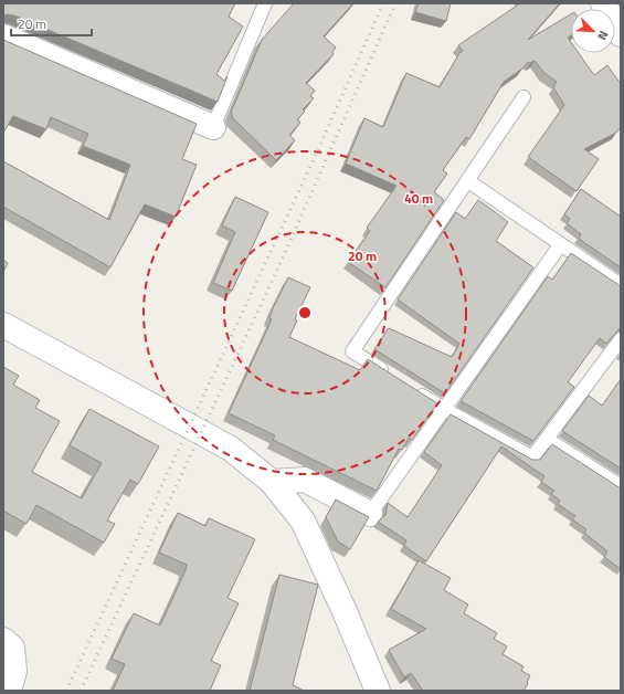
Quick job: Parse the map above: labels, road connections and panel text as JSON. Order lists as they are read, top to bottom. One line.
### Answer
{"scale_bar":"20 m","north":"bottom right","rings":["40 m","20 m"]}
